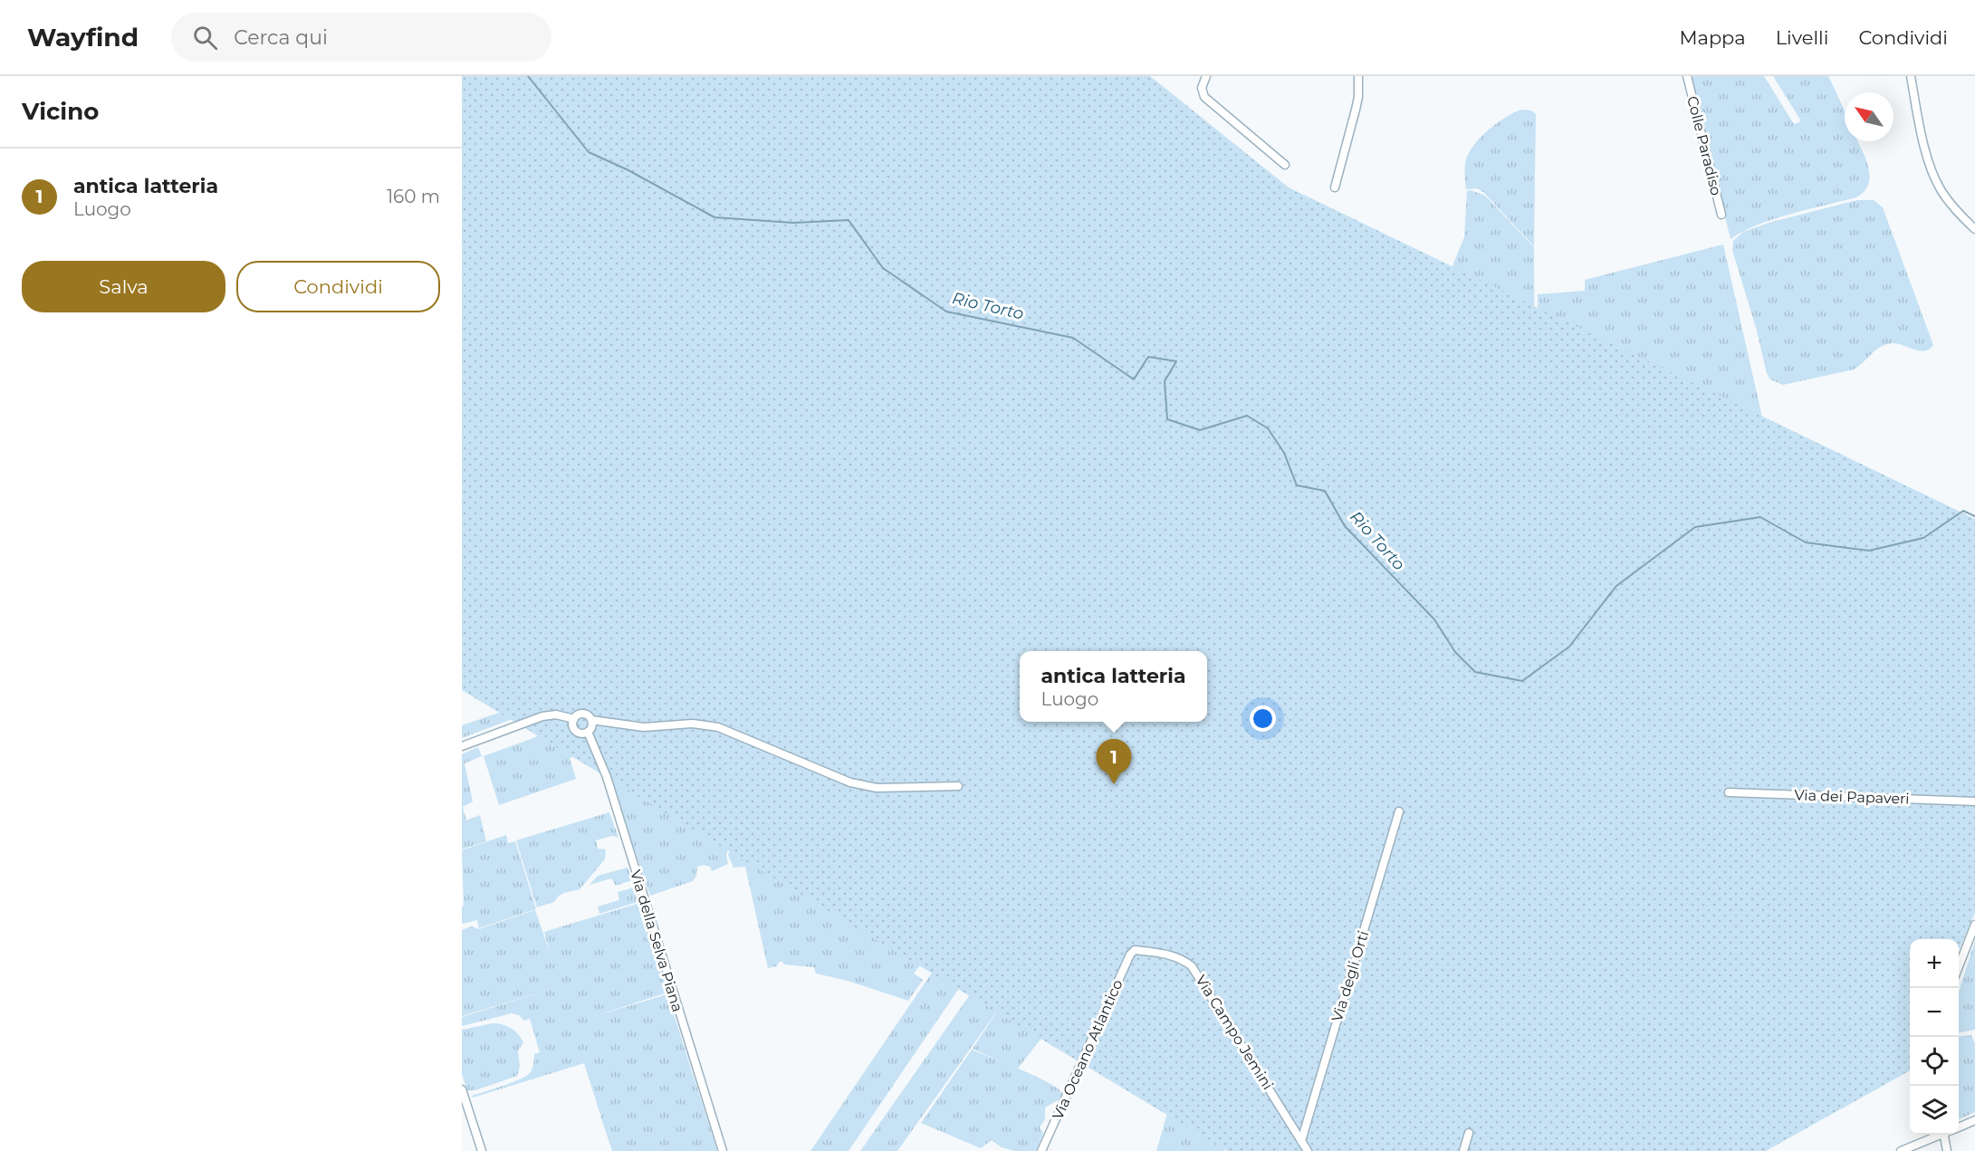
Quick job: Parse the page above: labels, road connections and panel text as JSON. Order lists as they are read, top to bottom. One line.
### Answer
{"streets":{"street":["Colle Paradiso","Via dei Papaveri","Via della Selva Piana","Via degli Orti","Via Campo Jemini","Via Oceano Atlantico"]},"crossings":[["Via degli Orti","Via Campo Jemini"],["Via Campo Jemini","Via Oceano Atlantico"]],"water":["Rio Torto"],"north":"top left","page":{"header":"Wayfind","search":"Cerca qui","nav":["Mappa","Livelli","Condividi"],"heading":"Vicino","list":[{"mark":"1","name":"antica latteria","note":"Luogo","value":"160 m"}],"buttons":["Salva","Condividi"],"popup":["antica latteria","Luogo"],"pins":"1","map_buttons":["+","−"]}}
